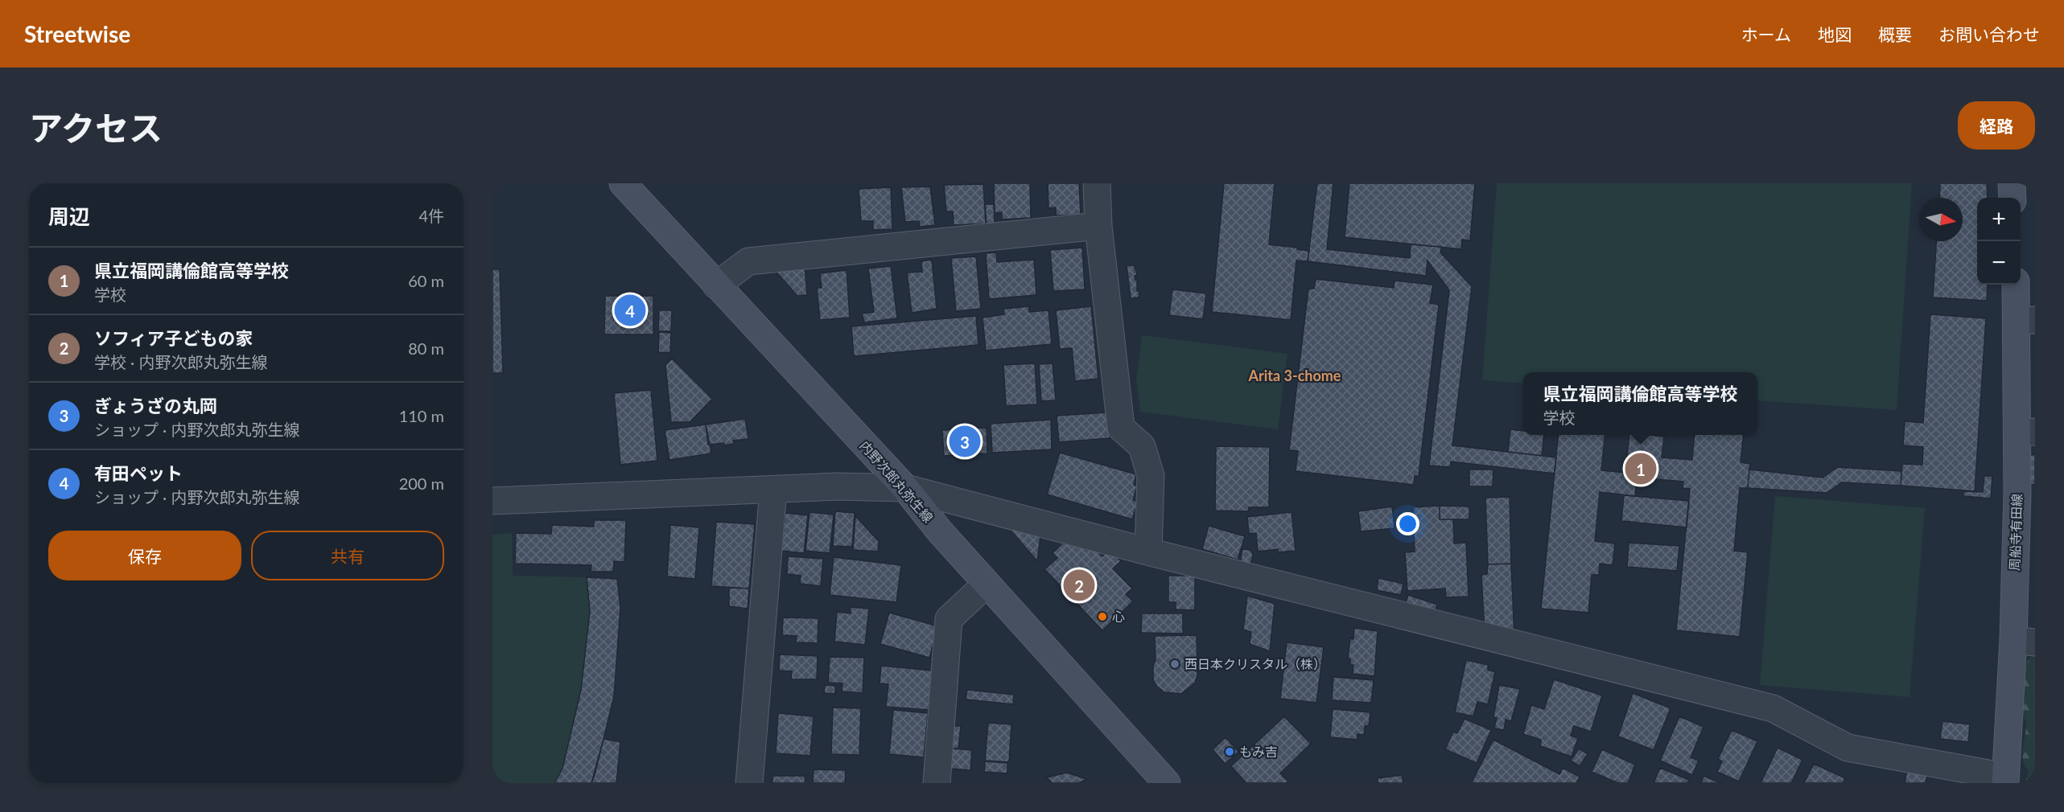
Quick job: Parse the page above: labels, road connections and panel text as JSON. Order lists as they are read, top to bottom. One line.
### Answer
{"streets":{"main road":["内野次郎丸弥生線","周船寺有田線"]},"districts":["Arita 3-chome"],"places":["心","西日本クリスタル（株）","もみ吉"],"north":"right","page":{"header":"Streetwise","nav":["ホーム","地図","概要","お問い合わせ"],"title":"アクセス","buttons":["経路",["保存","共有"]],"heading":["周辺","4件"],"map_buttons":["+","−"],"list":[{"mark":"1","name":"県立福岡講倫館高等学校","note":"学校","value":"60 m"},{"mark":"2","name":"ソフィア子どもの家","note":"学校 · 内野次郎丸弥生線","value":"80 m"},{"mark":"3","name":"ぎょうざの丸岡","note":"ショップ · 内野次郎丸弥生線","value":"110 m"},{"mark":"4","name":"有田ペット","note":"ショップ · 内野次郎丸弥生線","value":"200 m"}],"pins":["4","3","1","2"],"popup":["県立福岡講倫館高等学校","学校"]}}
